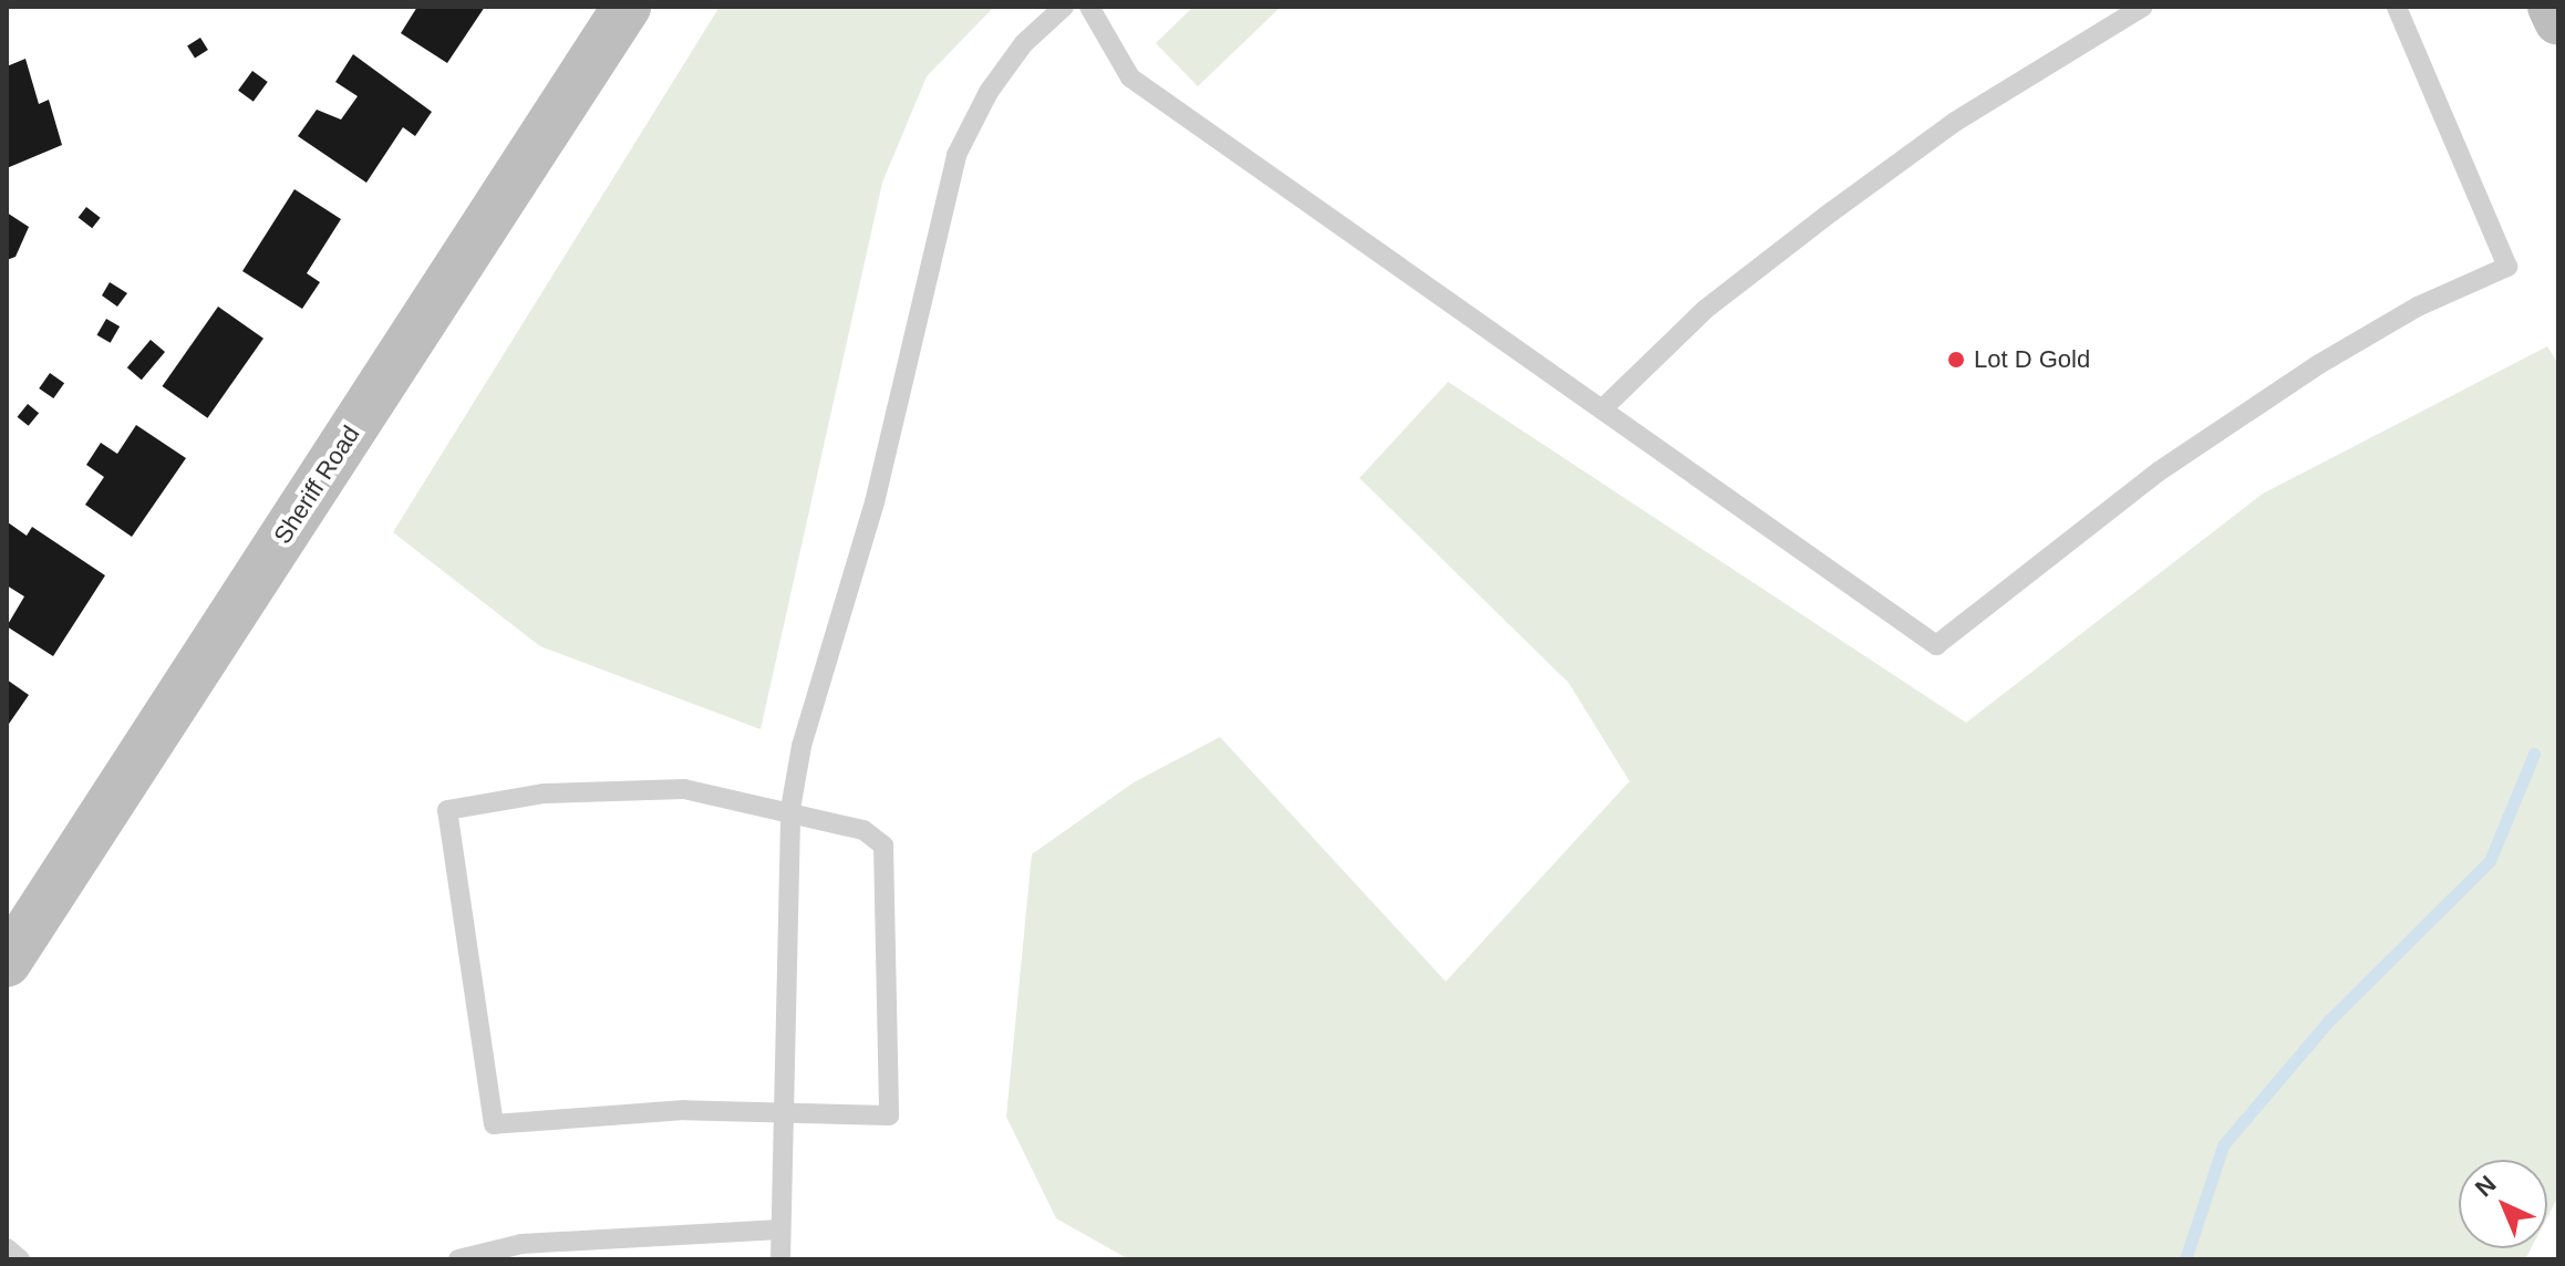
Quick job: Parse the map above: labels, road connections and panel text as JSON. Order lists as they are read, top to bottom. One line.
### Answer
{"streets":{"main road":["Sheriff Road"]},"places":["Lot D Gold"],"north":"top left"}
